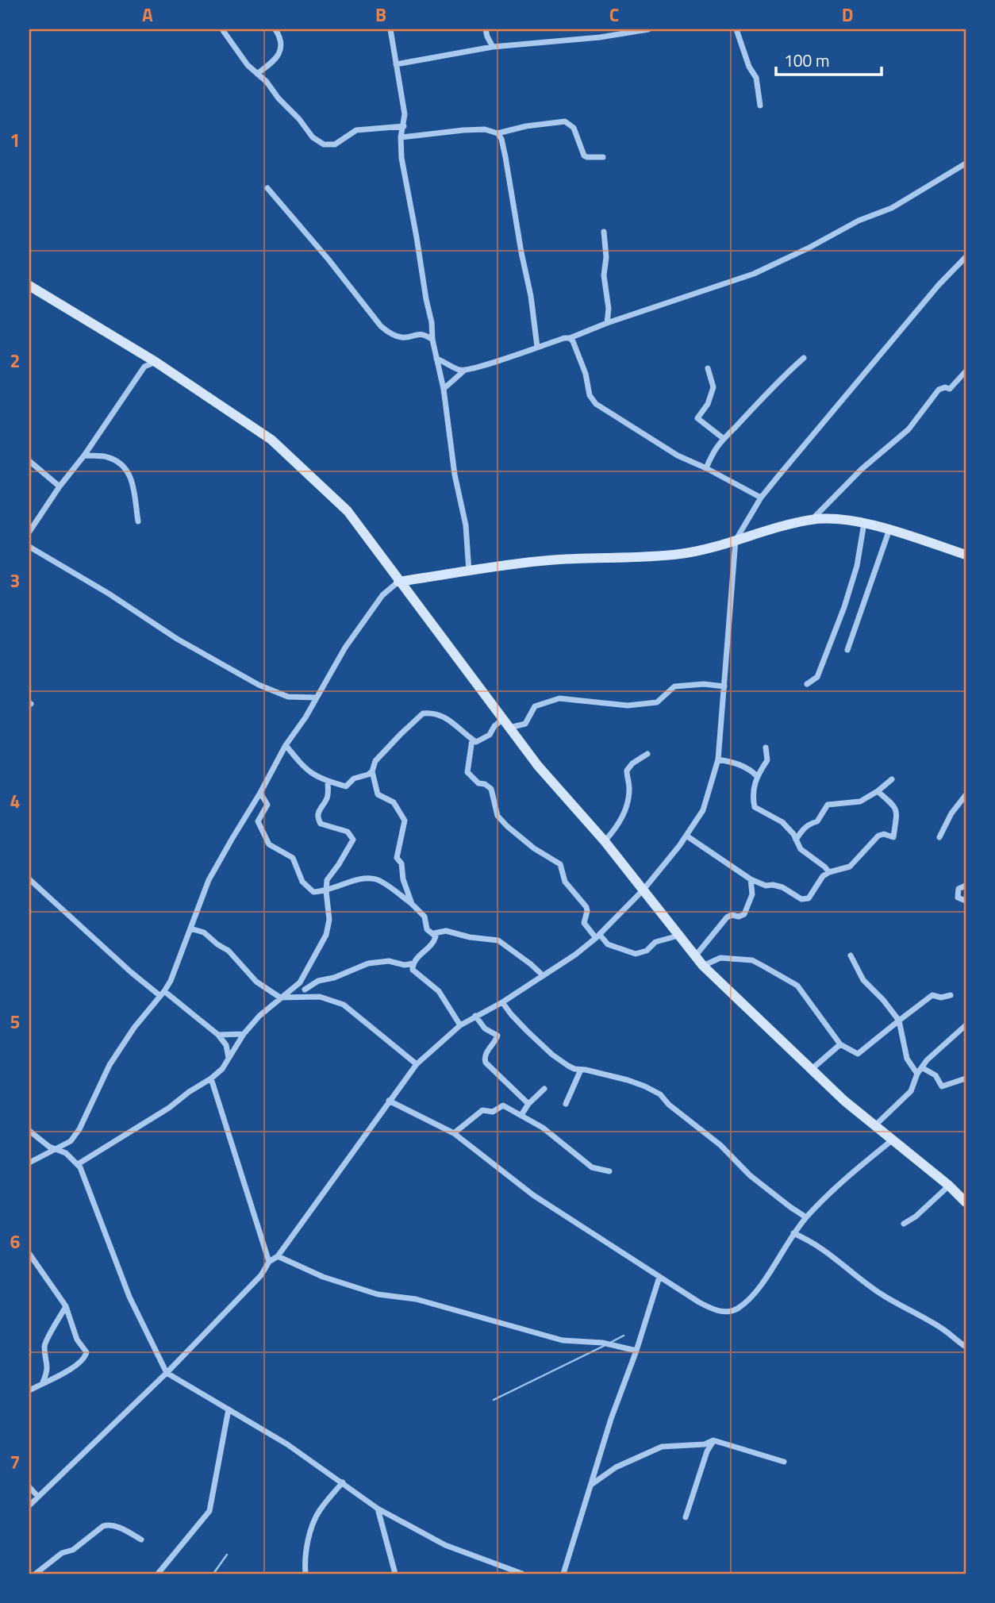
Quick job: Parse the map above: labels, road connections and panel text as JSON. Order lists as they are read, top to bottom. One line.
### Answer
{"scale_bar":"100 m","grid":{"columns":["A","B","C","D"],"rows":["1","2","3","4","5","6","7"]}}
